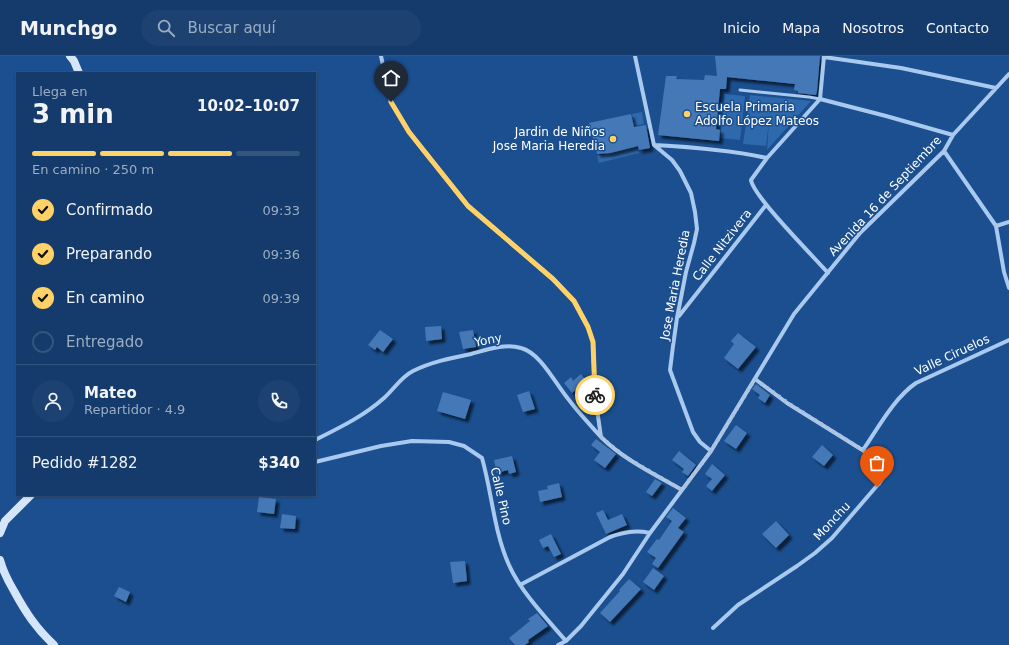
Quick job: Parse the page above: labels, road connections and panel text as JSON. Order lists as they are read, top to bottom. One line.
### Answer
{"streets":{"street":["Avenida 16 de Septiembre","Calle Nitzivera","Jose Maria Heredia","Yony","Valle Ciruelos","Calle Pino","Monchu"]},"crossings":[["Avenida 16 de Septiembre","Jose Maria Heredia"],["Avenida 16 de Septiembre","Yony"],["Avenida 16 de Septiembre","Calle Pino"],["Avenida 16 de Septiembre","Monchu"],["Calle Nitzivera","Jose Maria Heredia"],["Valle Ciruelos","Monchu"]],"places":["Escuela Primaria Adolfo López Mateos","Jardin de Niños Jose Maria Heredia"],"page":{"header":"Munchgo","search":"Buscar aquí","nav":["Inicio","Mapa","Nosotros","Contacto"],"heading":["3 min","Llega en","10:02–10:07"],"panel":["Mateo","Repartidor · 4.9","Pedido #1282","$340"],"bar":"En camino · 250 m","list":[["Confirmado","09:33"],["Preparando","09:36"],["En camino","09:39"],"Entregado"]}}
